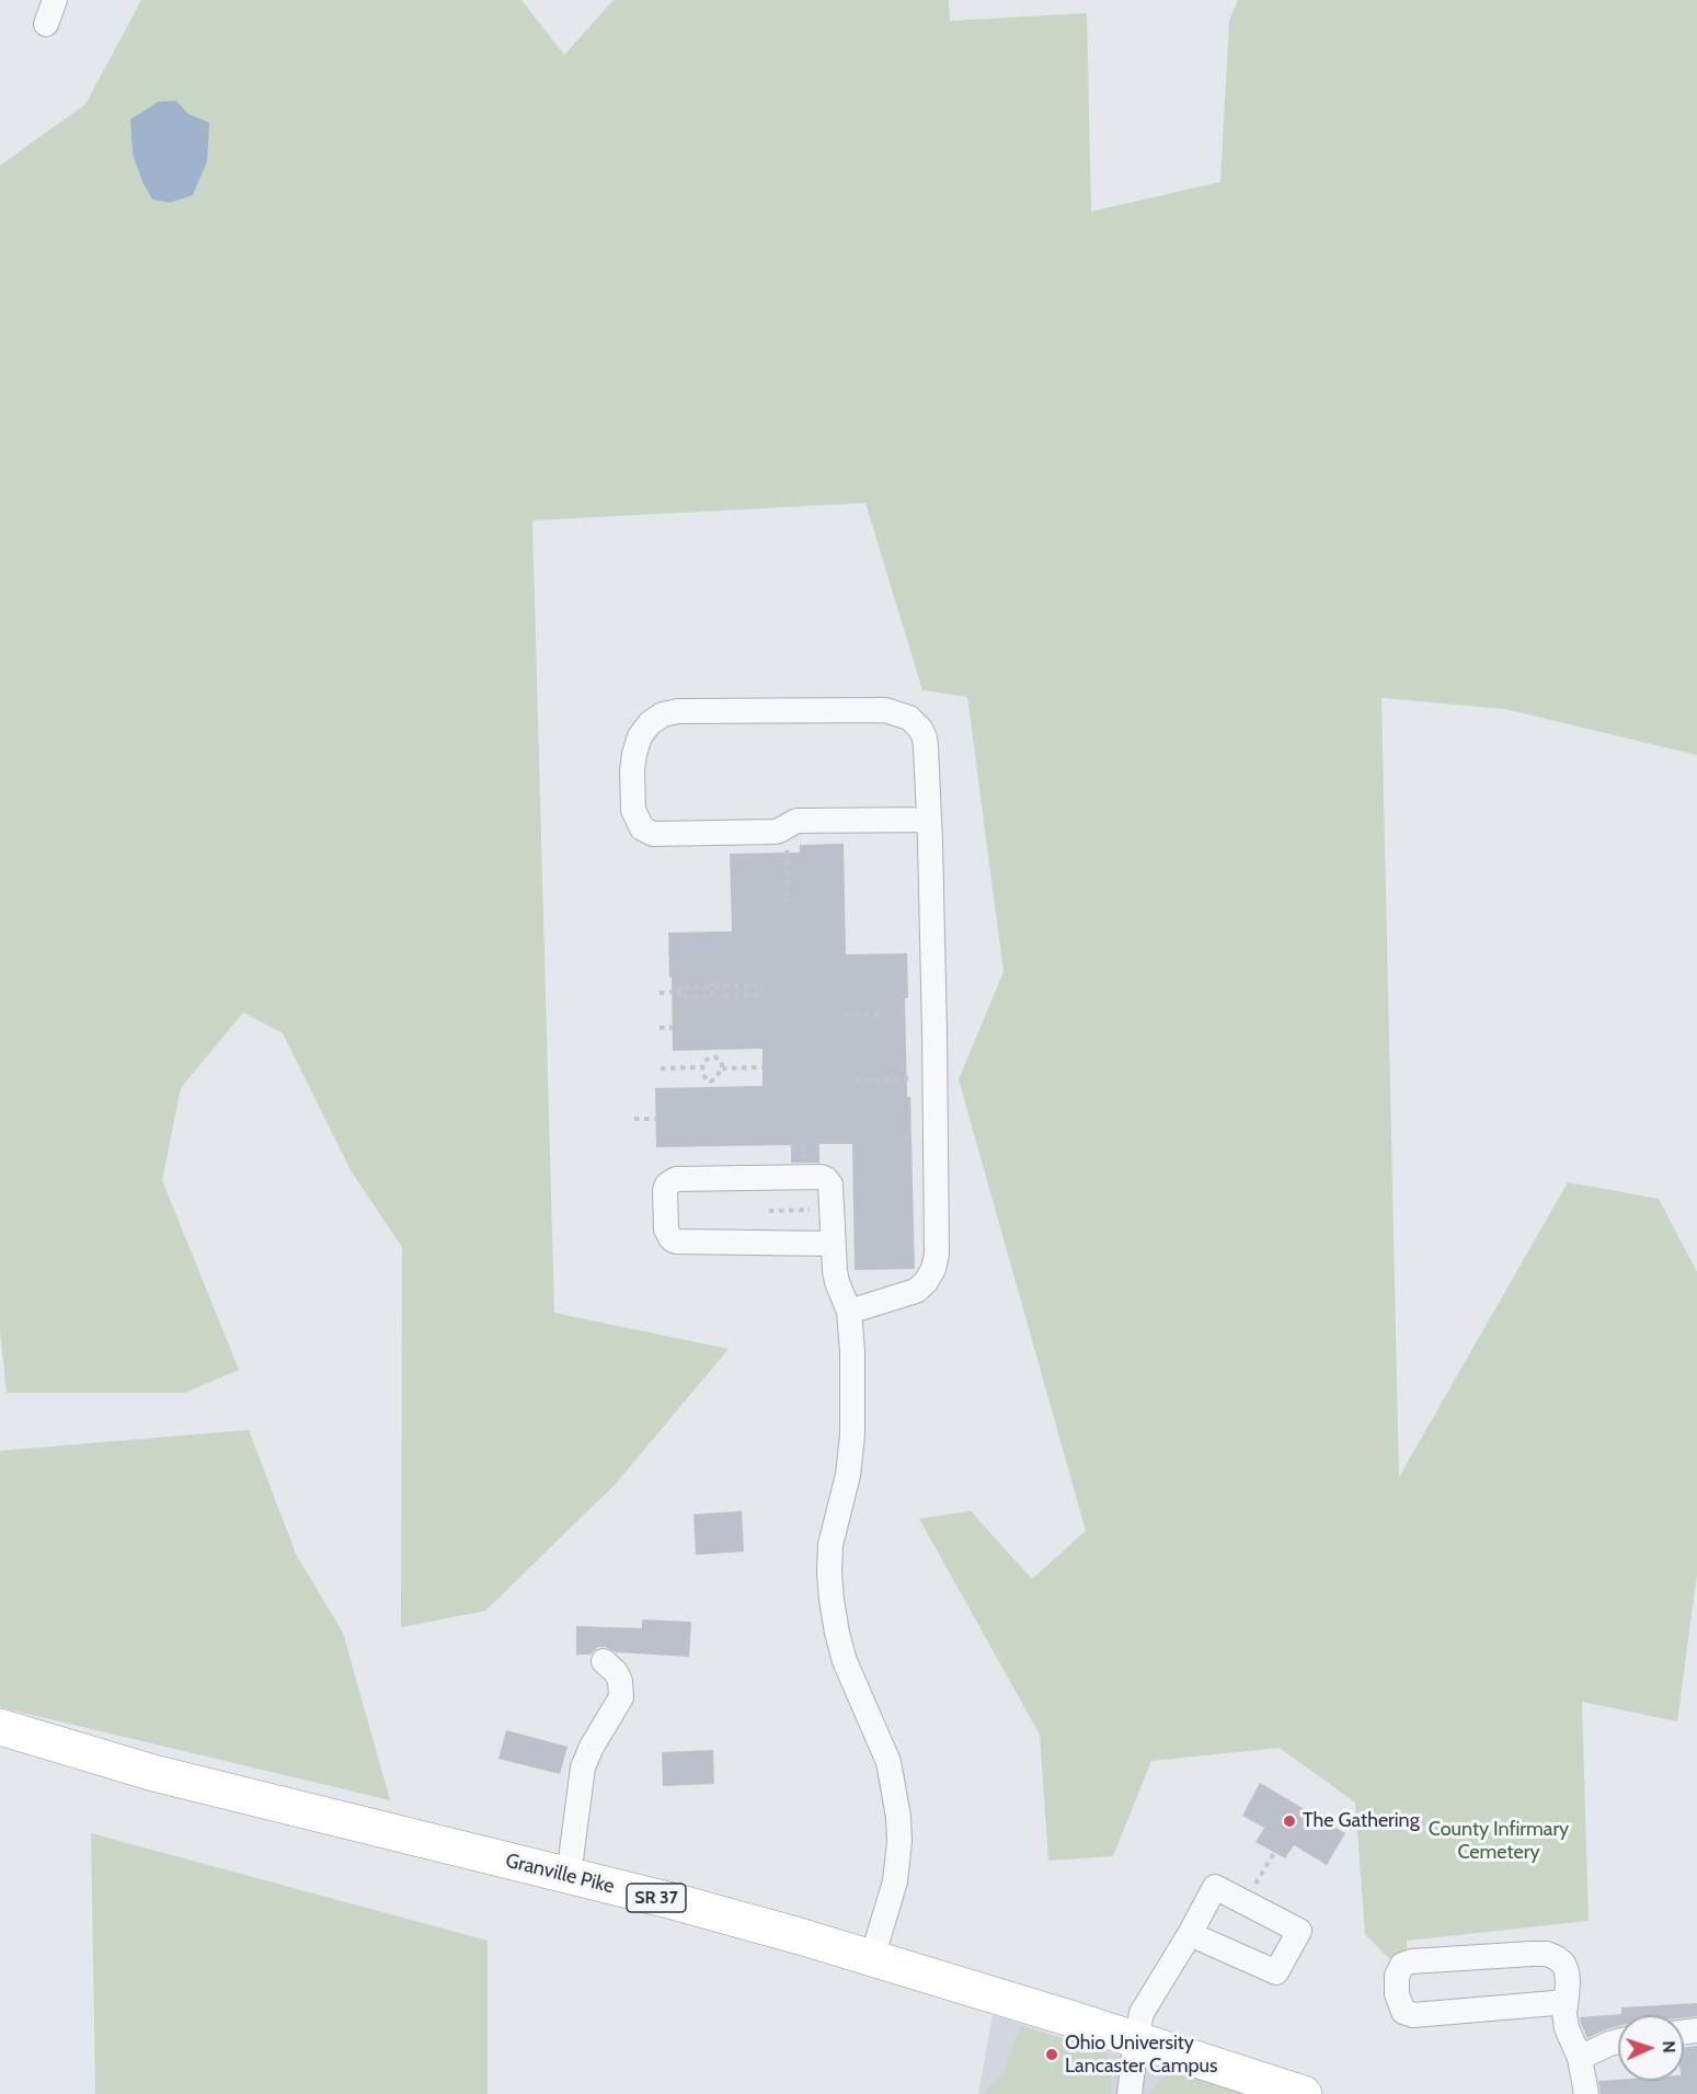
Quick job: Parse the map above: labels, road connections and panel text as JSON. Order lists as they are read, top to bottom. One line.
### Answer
{"streets":{"highway":["Granville Pike","SR 37"]},"parks":["County Infirmary Cemetery"],"places":["The Gathering","Ohio University Lancaster Campus"],"north":"right"}
